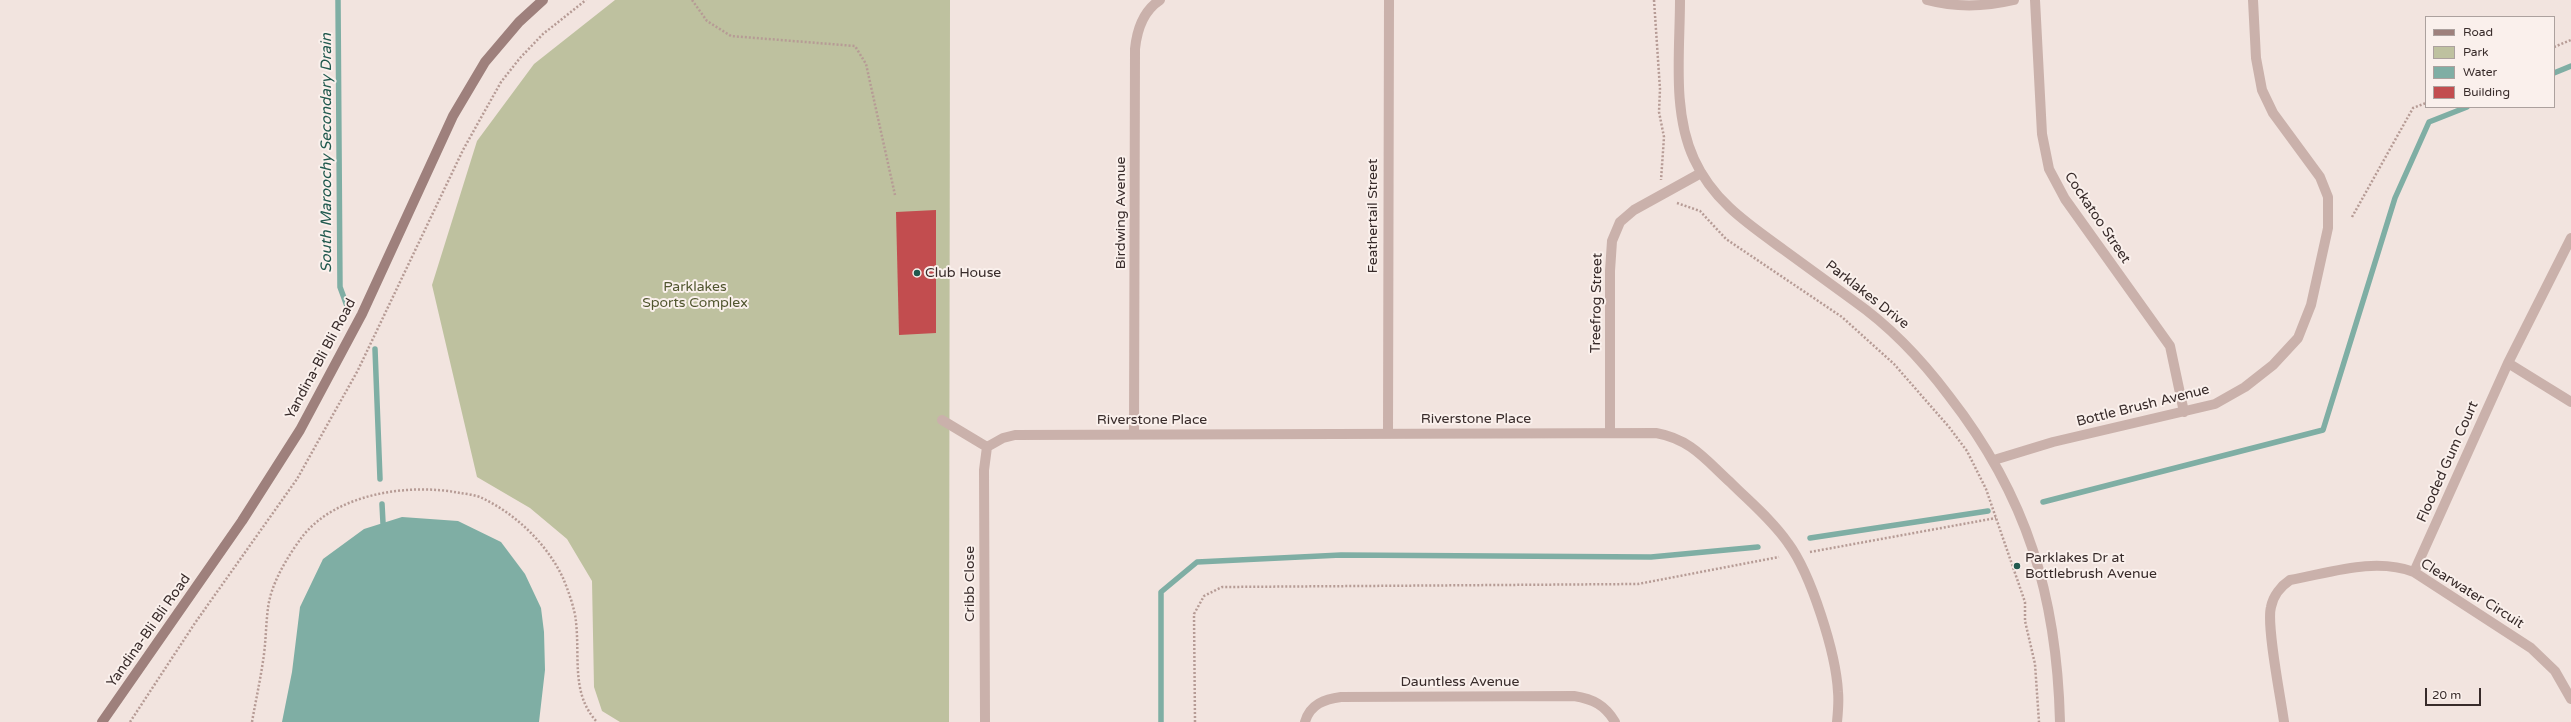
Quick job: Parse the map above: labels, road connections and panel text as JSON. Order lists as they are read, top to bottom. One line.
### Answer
{"streets":{"main road":["Yandina-Bli Bli Road"],"street":["Birdwing Avenue","Feathertail Street","Cockatoo Street","Parklakes Drive","Treefrog Street","Bottle Brush Avenue","Riverstone Place","Flooded Gum Court","Cribb Close","Clearwater Circuit","Dauntless Avenue"]},"crossings":[["Birdwing Avenue","Riverstone Place"],["Feathertail Street","Riverstone Place"],["Cockatoo Street","Bottle Brush Avenue"],["Parklakes Drive","Treefrog Street"],["Parklakes Drive","Bottle Brush Avenue"],["Treefrog Street","Riverstone Place"],["Riverstone Place","Cribb Close"],["Flooded Gum Court","Clearwater Circuit"]],"water":["South Maroochy Secondary Drain"],"parks":["Parklakes Sports Complex"],"places":["Club House","Parklakes Dr at Bottlebrush Avenue"],"legend":["Road","Park","Water","Building"],"scale_bar":"20 m"}
